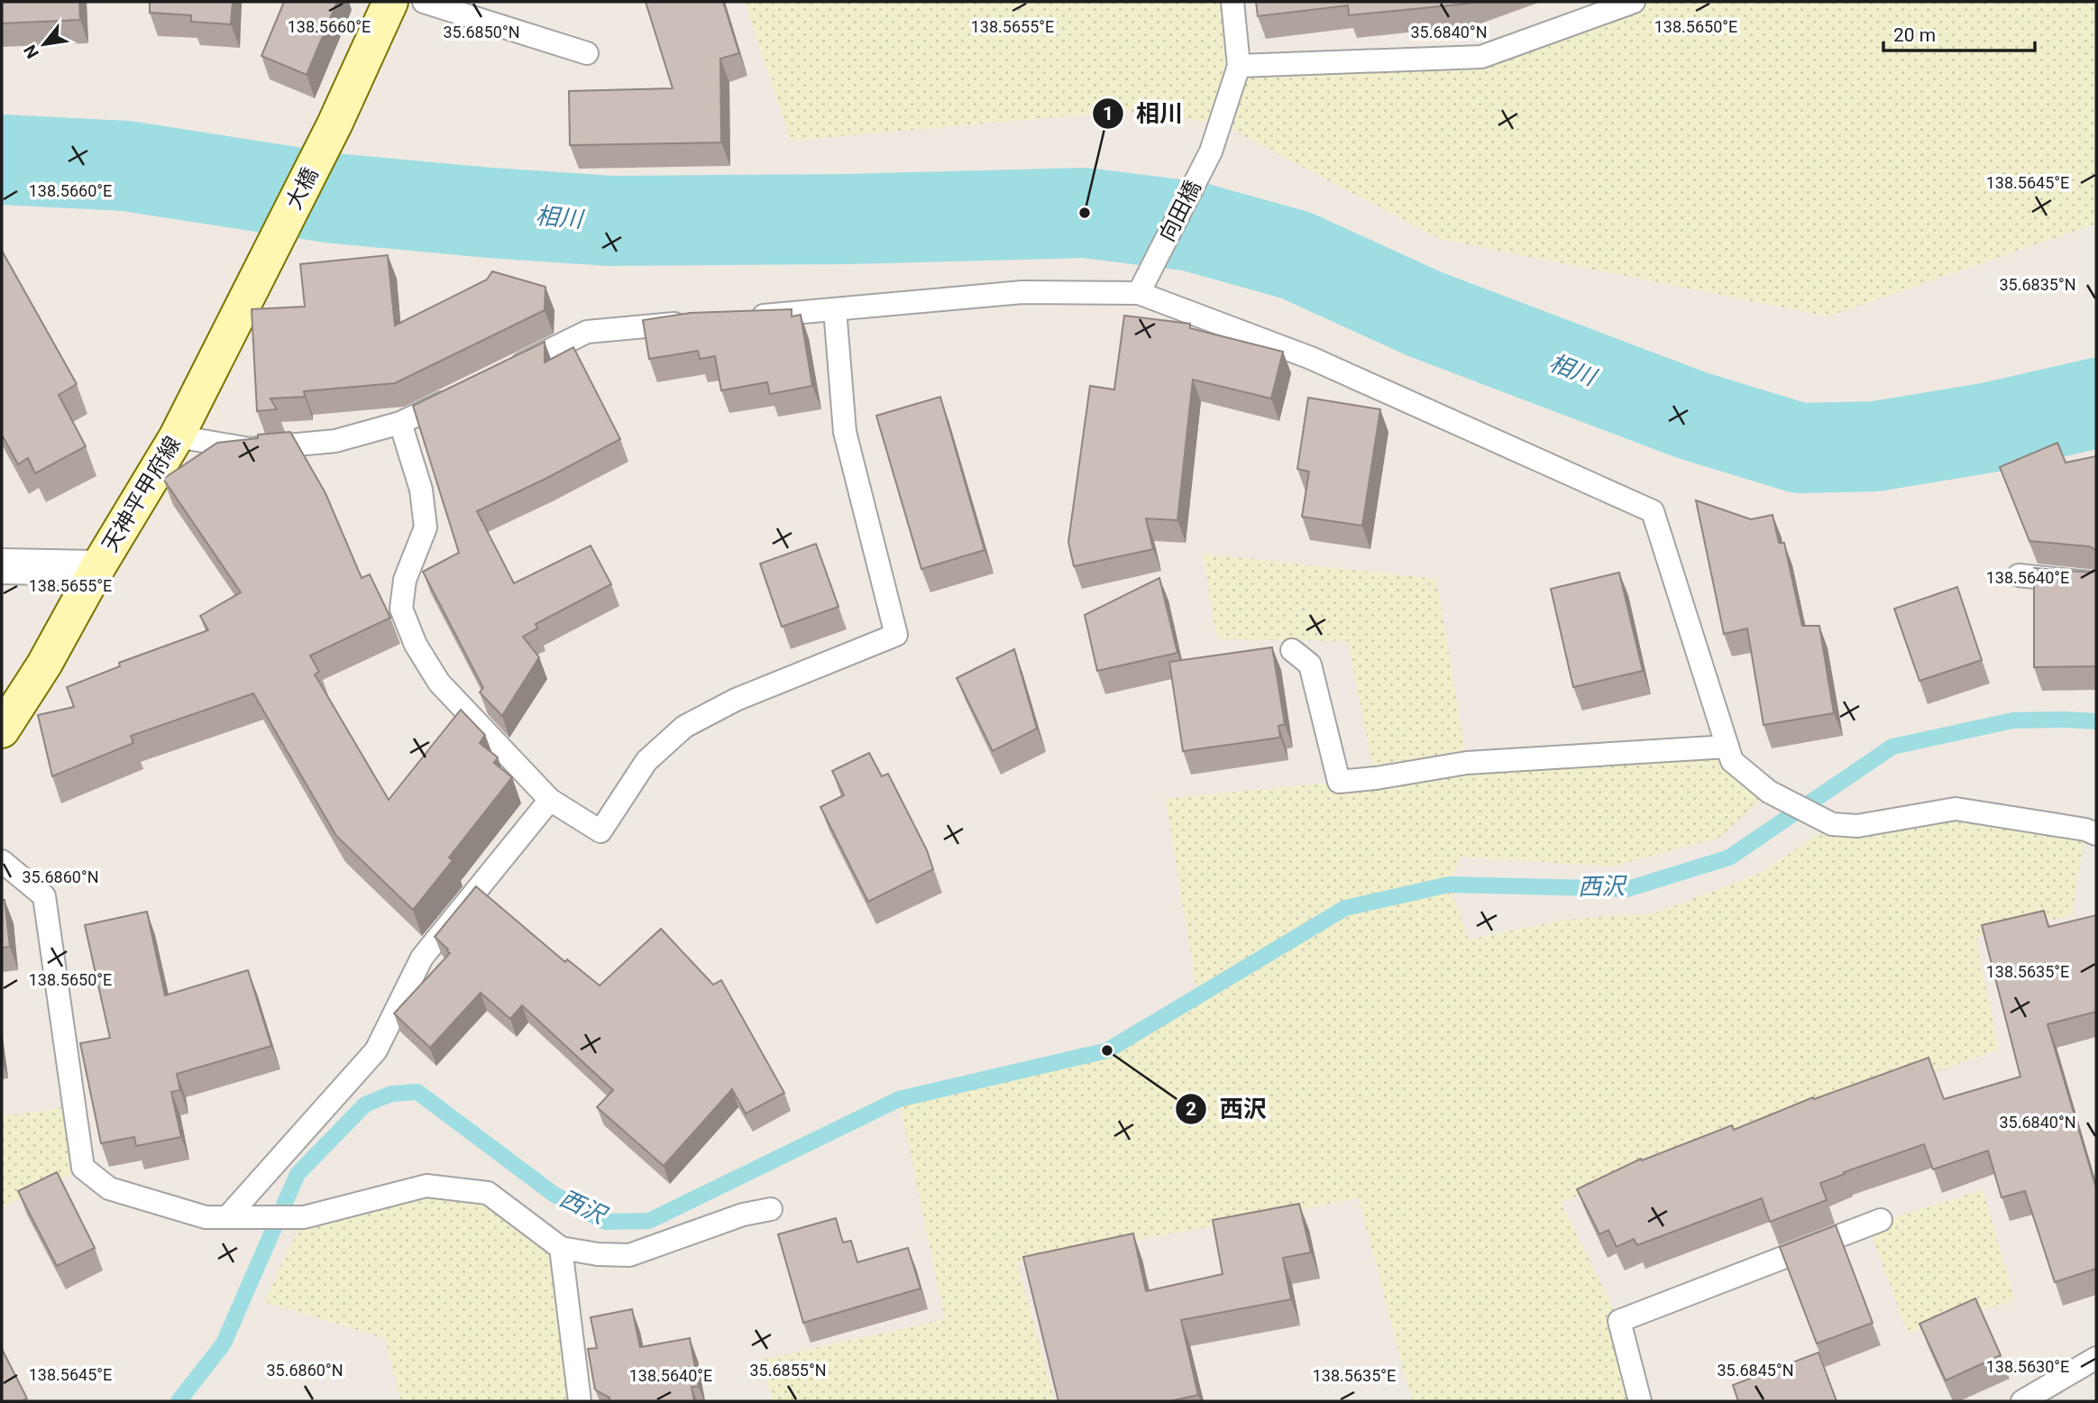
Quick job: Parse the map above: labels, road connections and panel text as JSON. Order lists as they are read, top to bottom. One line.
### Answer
{"streets":{"main road":["大橋","天神平甲府線"],"lane":["向田橋"]},"crossings":[["大橋","天神平甲府線"]],"water":["相川","西沢"],"places":["相川","西沢"],"scale_bar":"20 m","north":"bottom left","coordinates":["138.5660°E","138.5655°E","138.5650°E","35.6850°N","35.6840°N","138.5645°E","35.6835°N","138.5640°E","35.6860°N","138.5635°E","138.5630°E","35.6855°N","35.6845°N"]}
